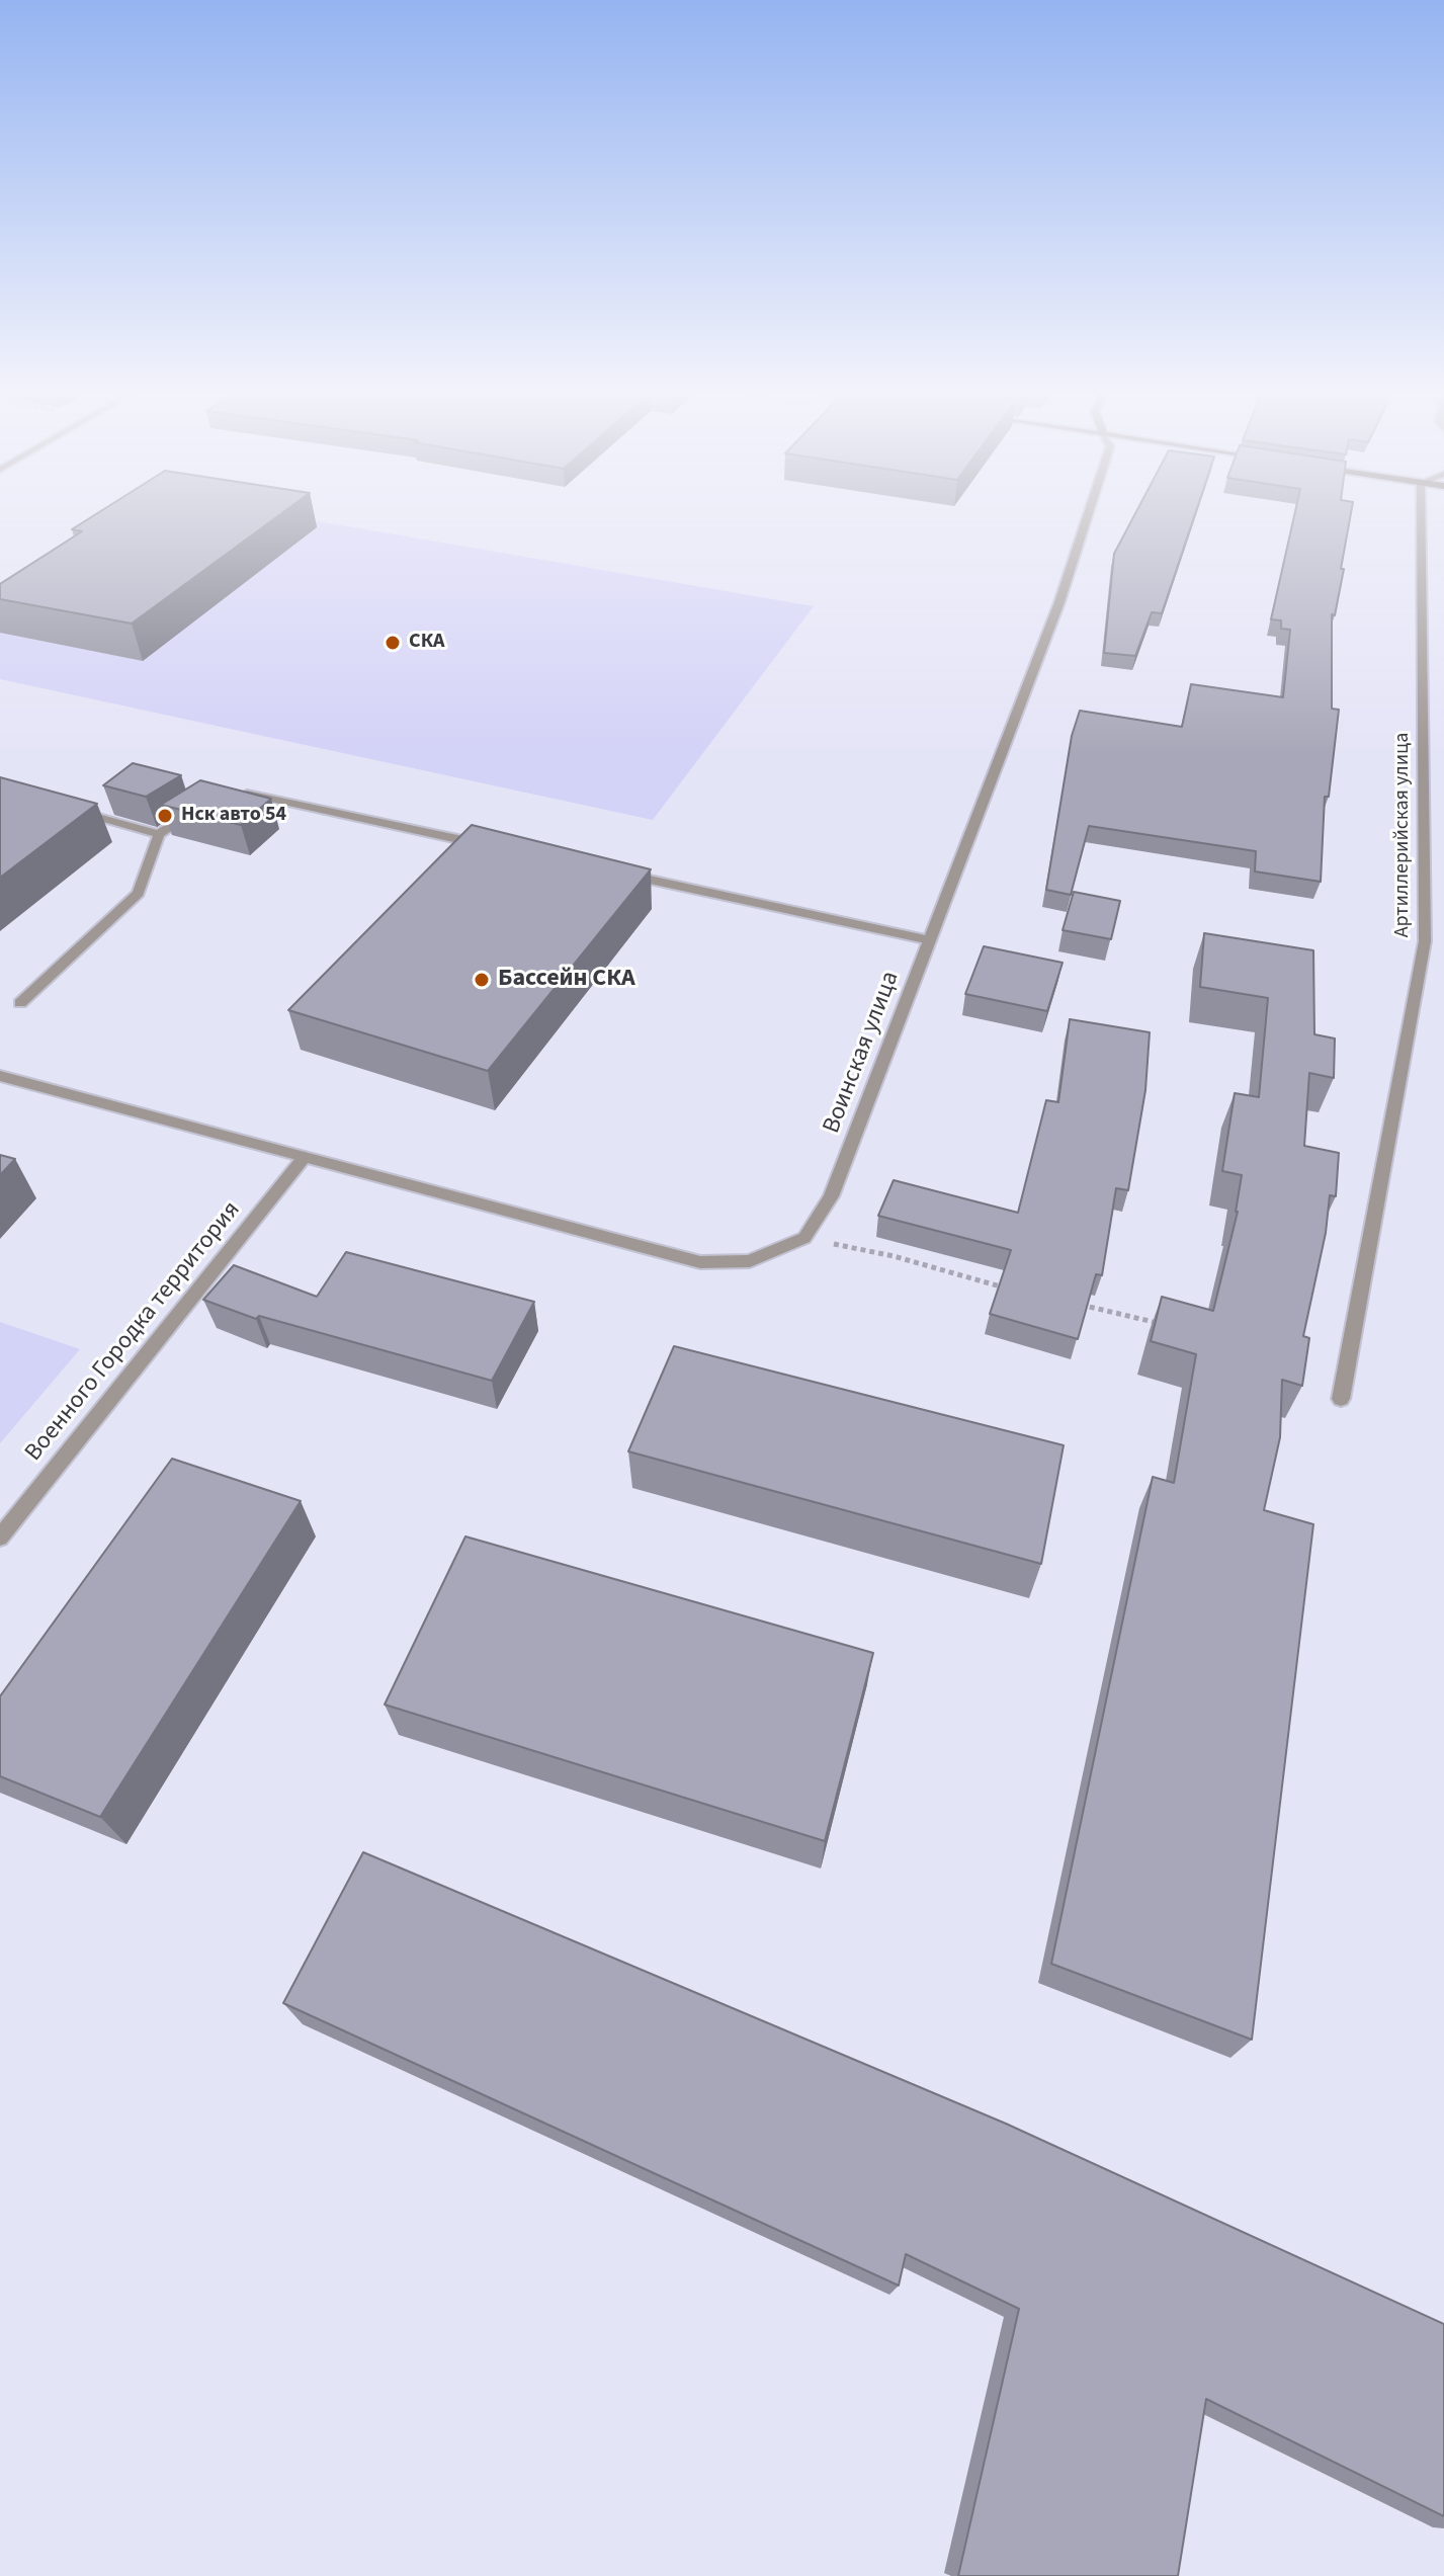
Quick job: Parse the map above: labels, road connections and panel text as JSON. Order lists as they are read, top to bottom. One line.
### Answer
{"streets":{"street":["Артиллерийская улица","Воинская улица","Военного Городка территория"]},"places":["СКА","Нск авто 54","Бассейн СКА"]}
